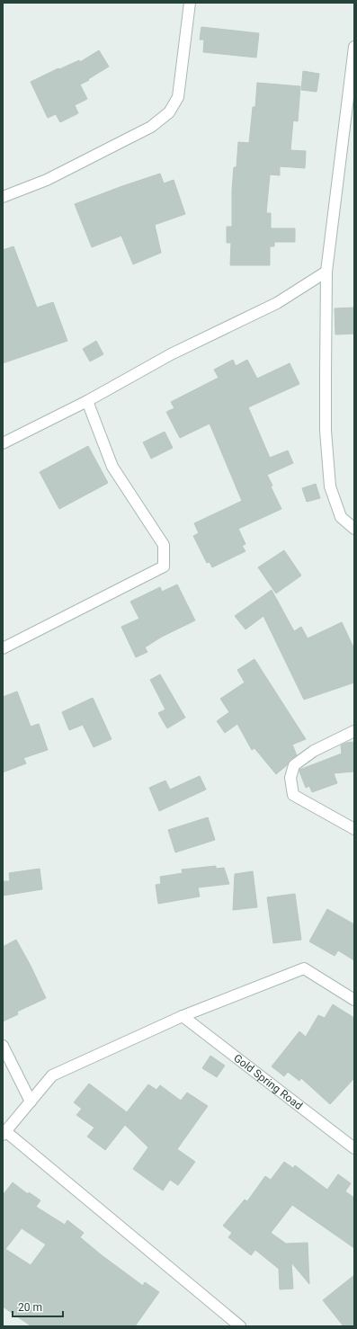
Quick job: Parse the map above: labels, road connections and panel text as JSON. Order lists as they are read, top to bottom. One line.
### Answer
{"streets":{"street":["Gold Spring Road"]},"scale_bar":"20 m"}
